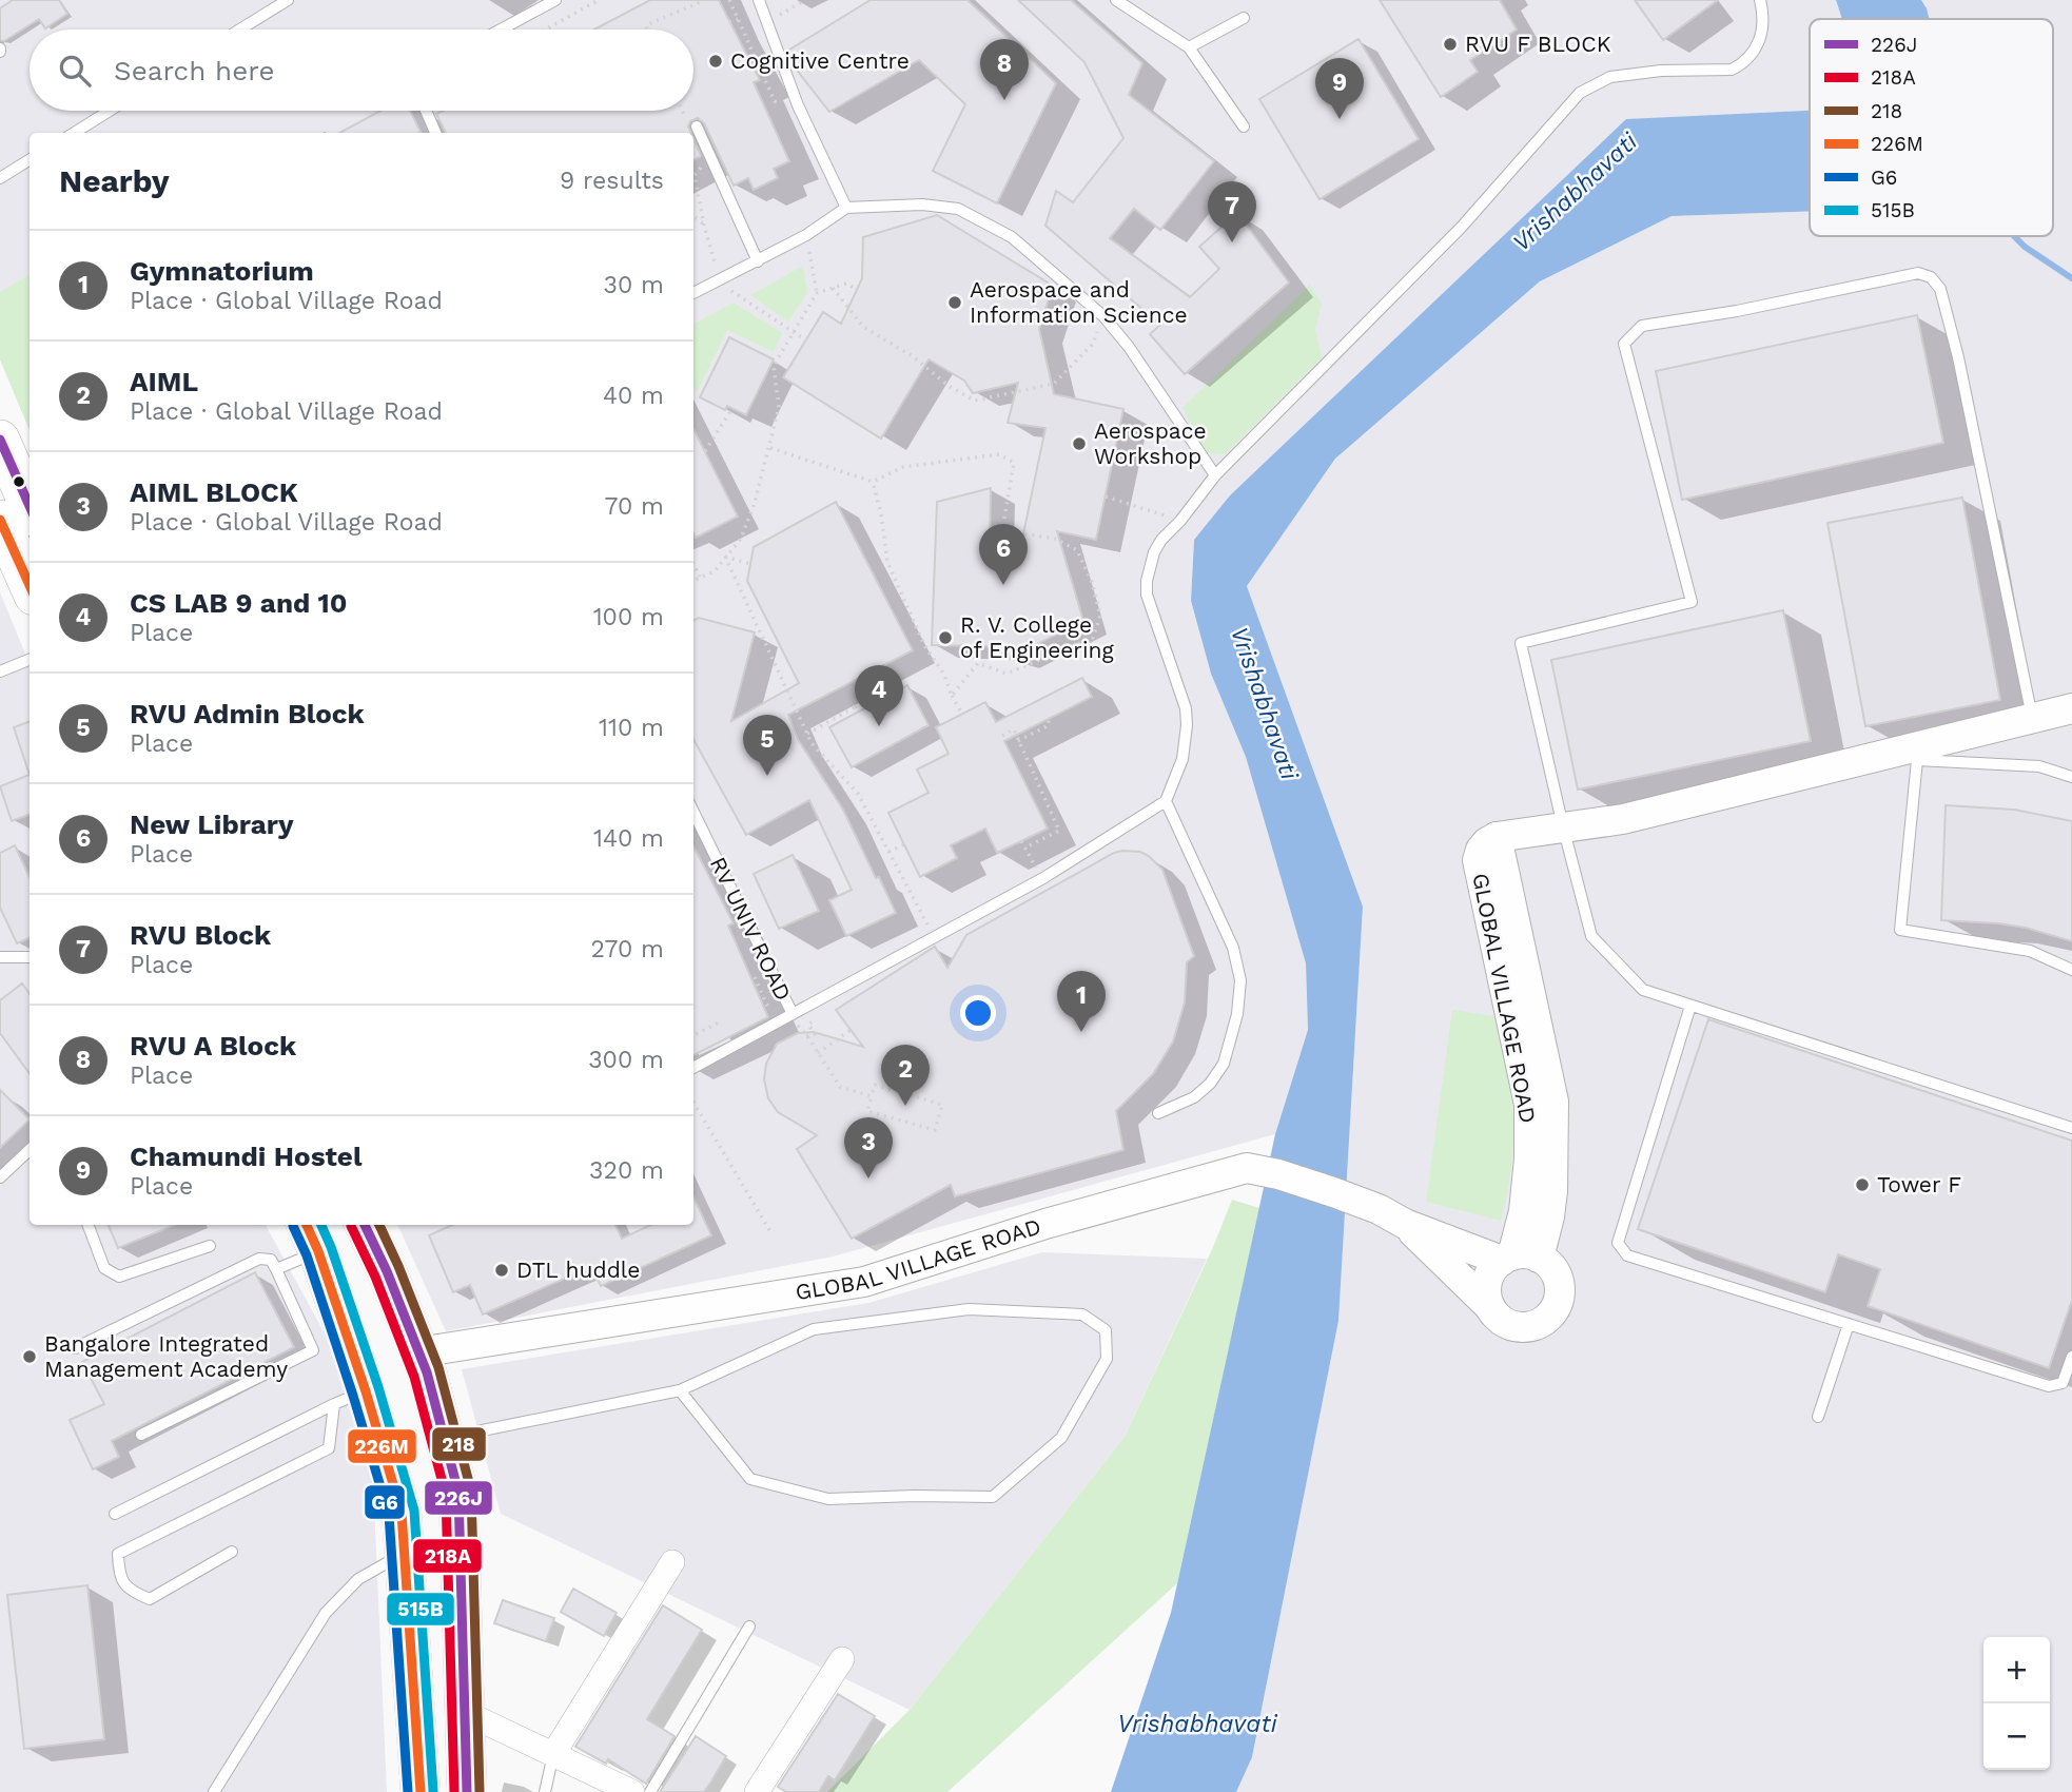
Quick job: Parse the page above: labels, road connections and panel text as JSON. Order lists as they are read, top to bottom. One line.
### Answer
{"streets":{"street":["GLOBAL VILLAGE ROAD"],"lane":["RV UNIV ROAD"]},"water":["Vrishabhavati"],"places":["RVU F BLOCK","Cognitive Centre","Aerospace and Information Science","Aerospace Workshop","R. V. College of Engineering","Tower F","DTL huddle","Bangalore Integrated Management Academy"],"lines":["transit line 226J","transit line 226M","transit line 218","transit line 515B","transit line 218A","transit line G6"],"legend":["226J","218A","218","226M","G6","515B"],"page":{"search":"Search here","pins":["8","9","7","6","4","5","1","2","3"],"heading":["Nearby","9 results"],"list":[{"mark":"1","name":"Gymnatorium","note":"Place · Global Village Road","value":"30 m"},{"mark":"2","name":"AIML","note":"Place · Global Village Road","value":"40 m"},{"mark":"3","name":"AIML BLOCK","note":"Place · Global Village Road","value":"70 m"},{"mark":"4","name":"CS LAB 9 and 10","note":"Place","value":"100 m"},{"mark":"5","name":"RVU Admin Block","note":"Place","value":"110 m"},{"mark":"6","name":"New Library","note":"Place","value":"140 m"},{"mark":"7","name":"RVU Block","note":"Place","value":"270 m"},{"mark":"8","name":"RVU A Block","note":"Place","value":"300 m"},{"mark":"9","name":"Chamundi Hostel","note":"Place","value":"320 m"}],"map_buttons":["+","−"]}}
